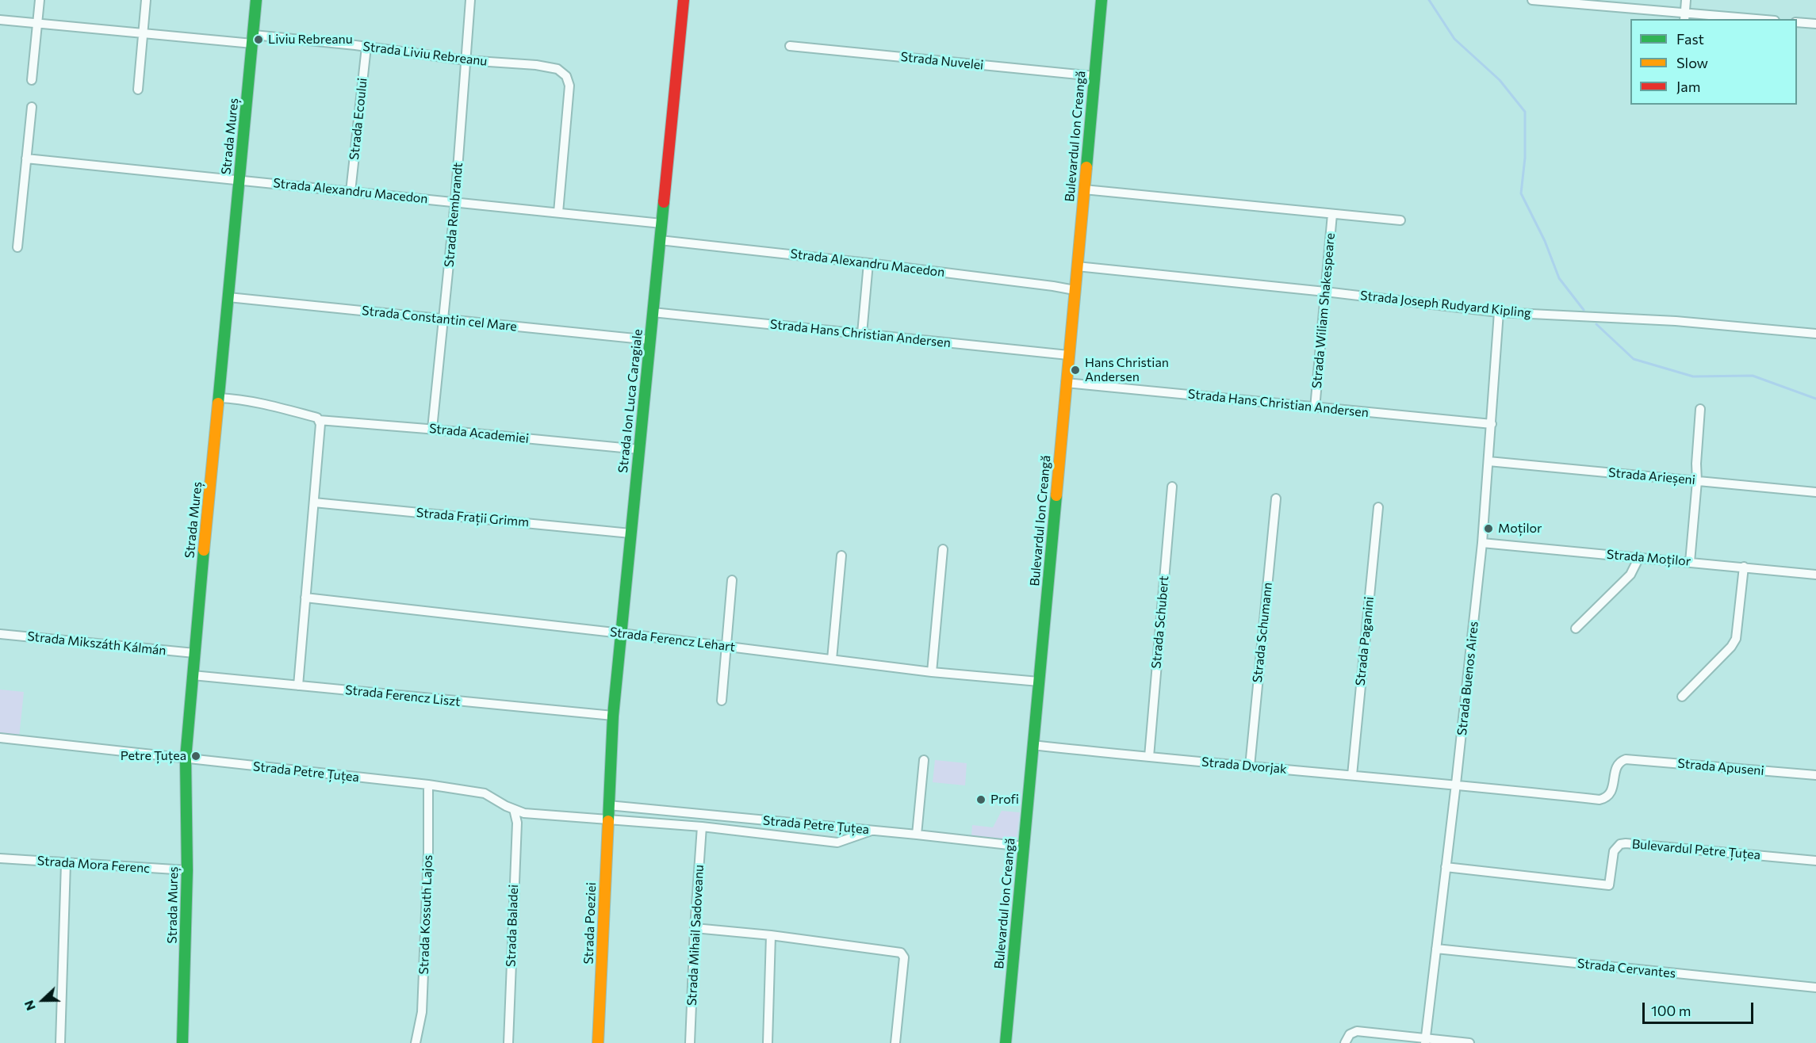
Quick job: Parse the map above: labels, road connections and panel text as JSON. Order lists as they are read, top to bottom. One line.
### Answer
{"streets":{"street":["Strada Liviu Rebreanu","Strada Nuvelei","Strada Ecoului","Strada Mureș","Bulevardul Ion Creangă","Strada Alexandru Macedon","Strada Rembrandt","Strada Joseph Rudyard Kipling","Strada Wiliam Shakespeare","Strada Constantin cel Mare","Strada Hans Christian Andersen","Strada Ion Luca Caragiale","Strada Academiei","Strada Arieșeni","Strada Frații Grimm","Strada Moților","Strada Schubert","Strada Schumann","Strada Ferencz Lehart","Strada Paganini","Strada Mikszáth Kálmán","Strada Buenos Aires","Strada Ferencz Liszt","Strada Dvorjak","Strada Apuseni","Strada Petre Țuțea","Bulevardul Petre Țuțea","Strada Mora Ferenc","Strada Kossuth Lajos","Strada Poeziei","Strada Baladei","Strada Mihail Sadoveanu","Strada Cervantes"]},"crossings":[["Strada Liviu Rebreanu","Strada Ecoului"],["Strada Liviu Rebreanu","Strada Mureș"],["Strada Liviu Rebreanu","Strada Alexandru Macedon"],["Strada Liviu Rebreanu","Strada Rembrandt"],["Strada Nuvelei","Bulevardul Ion Creangă"],["Strada Ecoului","Strada Alexandru Macedon"],["Strada Mureș","Strada Alexandru Macedon"],["Strada Mureș","Strada Constantin cel Mare"],["Strada Mureș","Strada Academiei"],["Strada Mureș","Strada Mikszáth Kálmán"],["Strada Mureș","Strada Ferencz Liszt"],["Strada Mureș","Strada Petre Țuțea"],["Strada Mureș","Strada Mora Ferenc"],["Bulevardul Ion Creangă","Strada Alexandru Macedon"],["Bulevardul Ion Creangă","Strada Joseph Rudyard Kipling"],["Bulevardul Ion Creangă","Strada Hans Christian Andersen"],["Bulevardul Ion Creangă","Strada Ferencz Lehart"],["Bulevardul Ion Creangă","Strada Dvorjak"],["Bulevardul Ion Creangă","Strada Petre Țuțea"],["Strada Alexandru Macedon","Strada Rembrandt"],["Strada Alexandru Macedon","Strada Ion Luca Caragiale"],["Strada Rembrandt","Strada Constantin cel Mare"],["Strada Rembrandt","Strada Academiei"],["Strada Joseph Rudyard Kipling","Strada Wiliam Shakespeare"],["Strada Joseph Rudyard Kipling","Strada Buenos Aires"],["Strada Wiliam Shakespeare","Strada Hans Christian Andersen"],["Strada Constantin cel Mare","Strada Ion Luca Caragiale"],["Strada Hans Christian Andersen","Strada Ion Luca Caragiale"],["Strada Hans Christian Andersen","Strada Buenos Aires"],["Strada Ion Luca Caragiale","Strada Academiei"],["Strada Ion Luca Caragiale","Strada Frații Grimm"],["Strada Ion Luca Caragiale","Strada Ferencz Lehart"],["Strada Ion Luca Caragiale","Strada Ferencz Liszt"],["Strada Ion Luca Caragiale","Strada Petre Țuțea"],["Strada Ion Luca Caragiale","Strada Poeziei"],["Strada Arieșeni","Strada Buenos Aires"],["Strada Moților","Strada Buenos Aires"],["Strada Schubert","Strada Dvorjak"],["Strada Schumann","Strada Dvorjak"],["Strada Paganini","Strada Dvorjak"],["Strada Buenos Aires","Strada Dvorjak"],["Strada Buenos Aires","Bulevardul Petre Țuțea"],["Strada Buenos Aires","Strada Cervantes"],["Strada Dvorjak","Strada Apuseni"],["Strada Petre Țuțea","Strada Kossuth Lajos"],["Strada Petre Țuțea","Strada Poeziei"],["Strada Petre Țuțea","Strada Baladei"],["Strada Petre Țuțea","Strada Mihail Sadoveanu"]],"places":["Liviu Rebreanu","Hans Christian Andersen","Moților","Petre Țuțea","Profi"],"legend":["Fast","Slow","Jam"],"scale_bar":"100 m","north":"left"}
